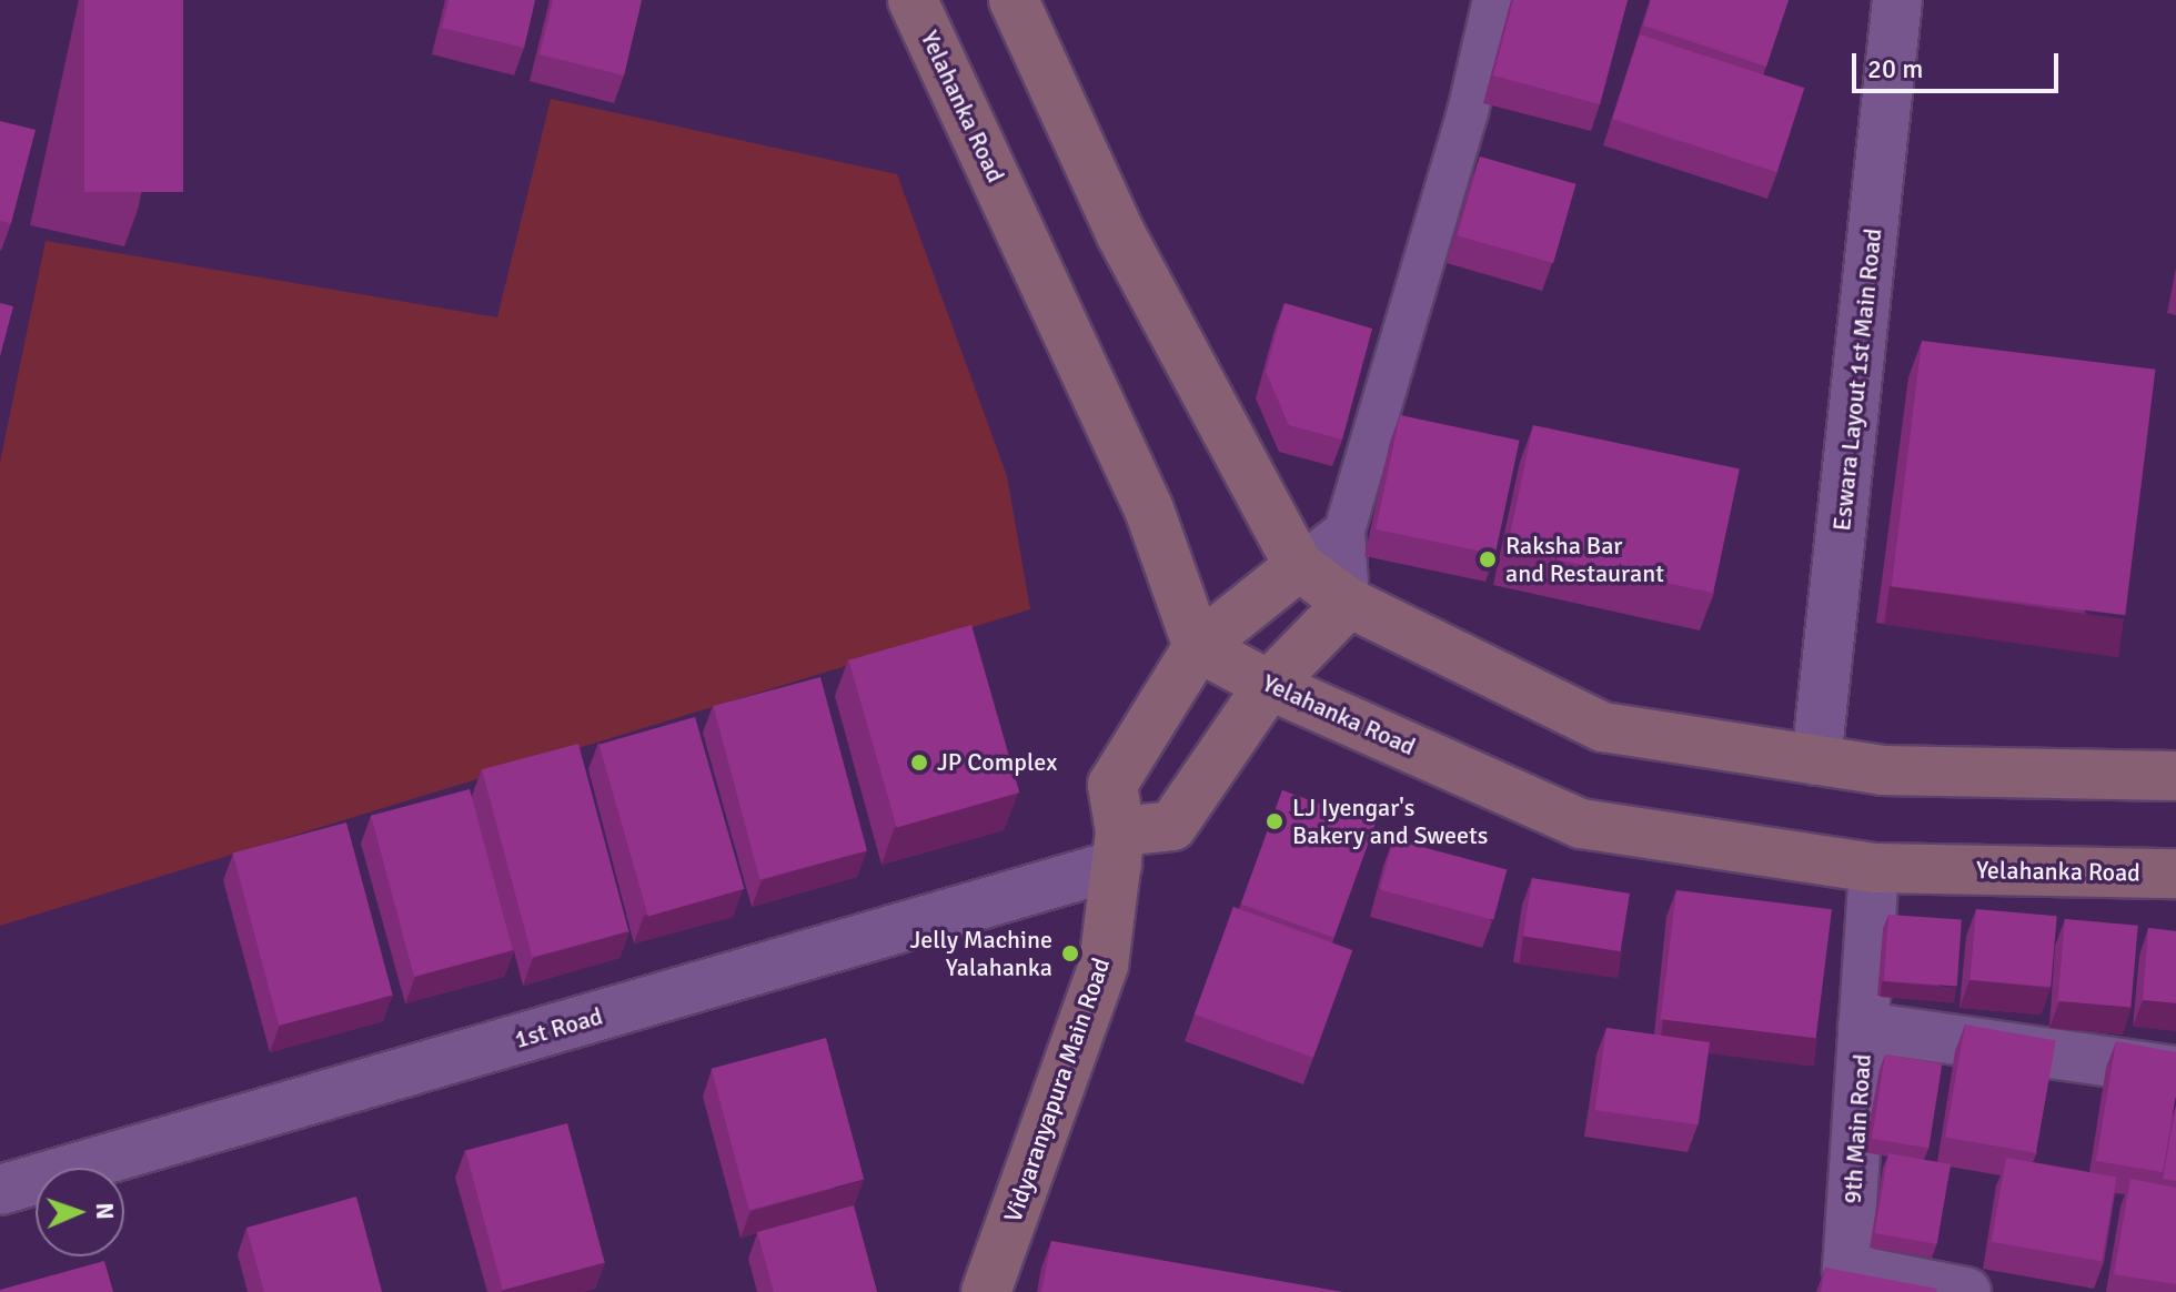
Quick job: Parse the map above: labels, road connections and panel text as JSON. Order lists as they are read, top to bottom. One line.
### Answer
{"streets":{"main road":["Yelahanka Road","Vidyaranyapura Main Road"],"street":["Eswara Layout 1st Main Road","1st Road","9th Main Road"]},"crossings":[["Yelahanka Road","Vidyaranyapura Main Road"],["Yelahanka Road","9th Main Road"],["1st Road","Vidyaranyapura Main Road"]],"places":["Raksha Bar and Restaurant","JP Complex","LJ Iyengar's Bakery and Sweets","Jelly Machine Yalahanka"],"scale_bar":"20 m","north":"right"}
